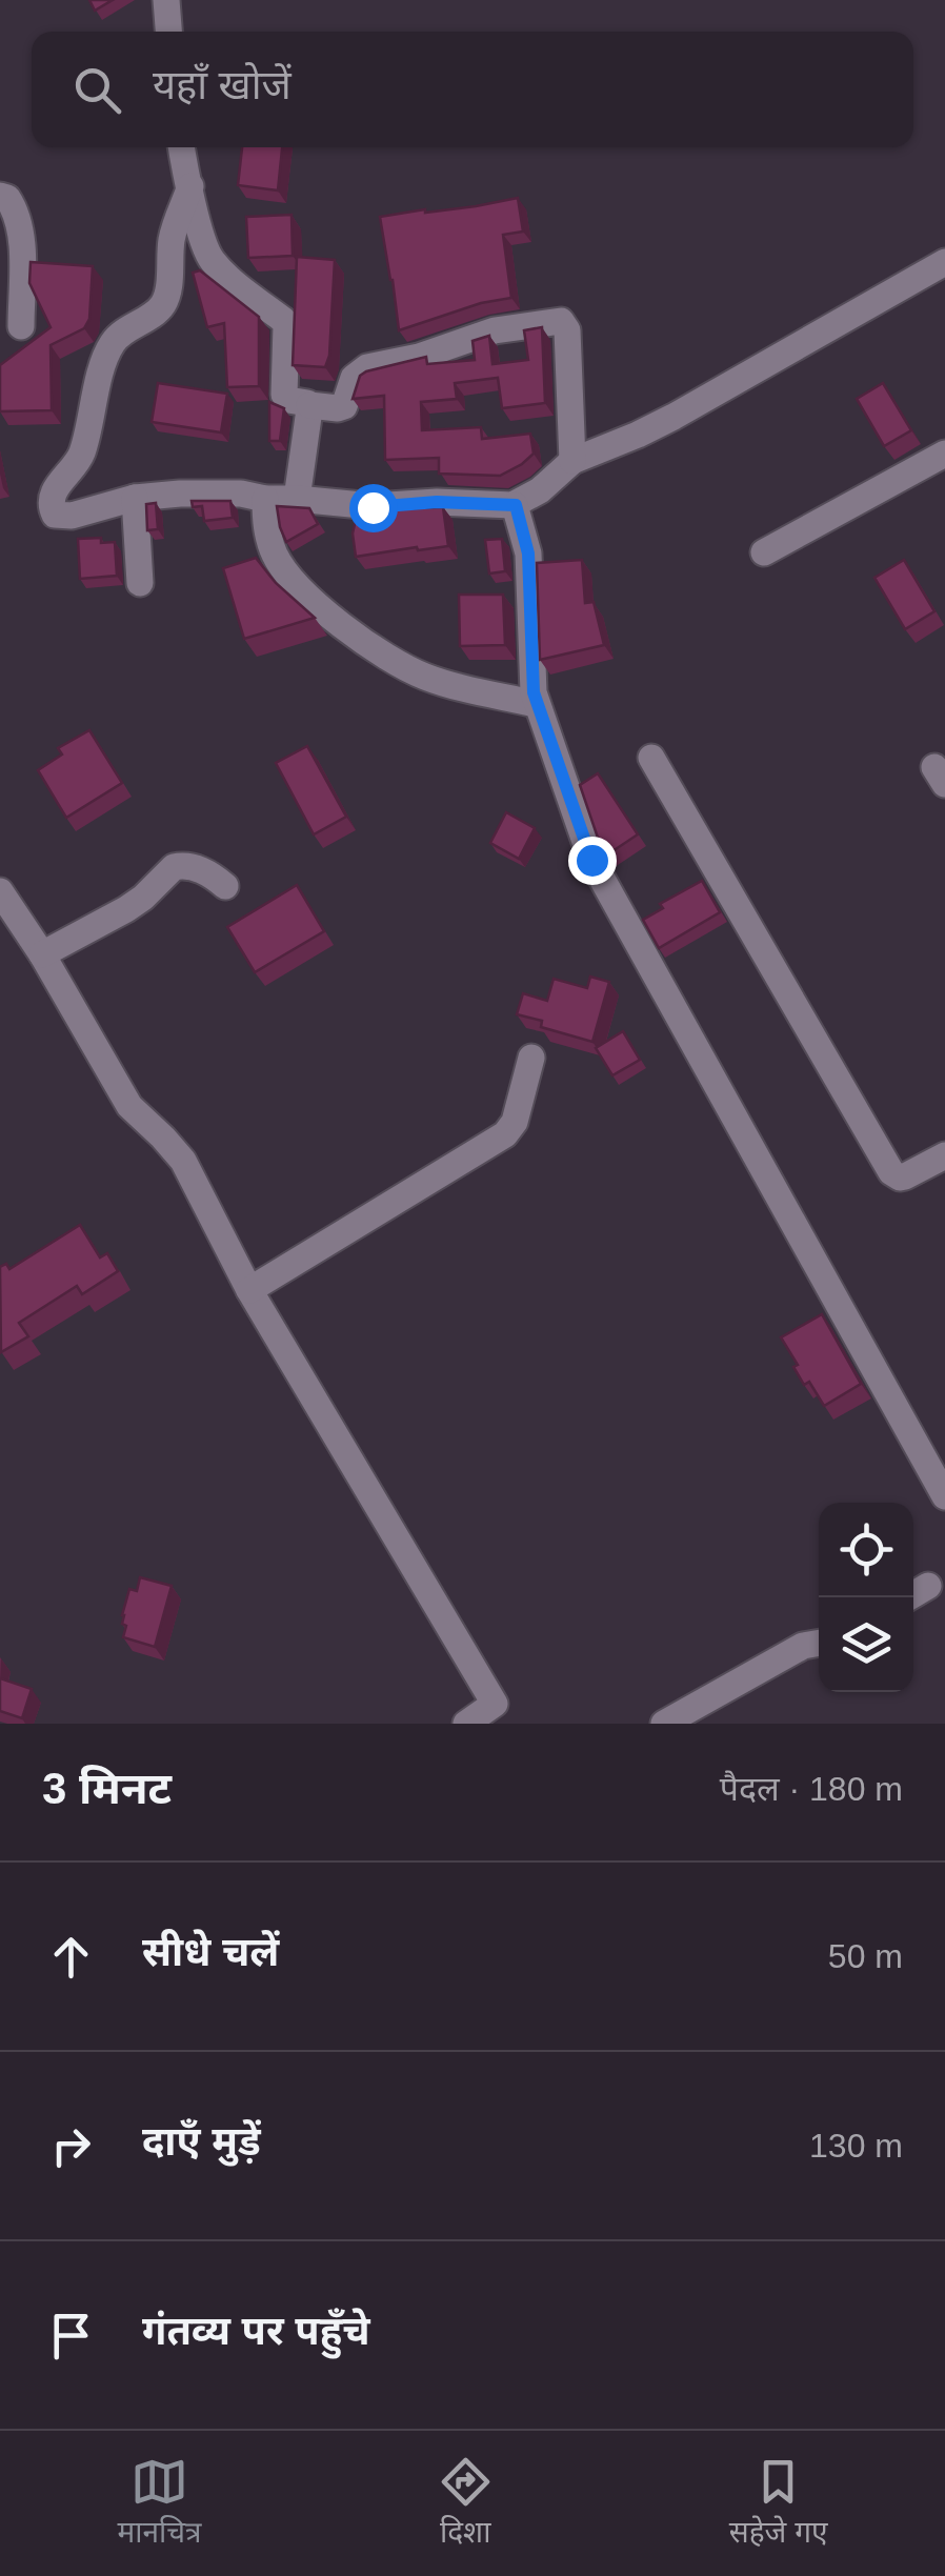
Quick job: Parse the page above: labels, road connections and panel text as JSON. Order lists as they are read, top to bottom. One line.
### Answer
{"page":{"search":"यहाँ खोजें","heading":["3 मिनट","पैदल · 180 m"],"list":[["सीधे चलें","50 m"],["दाएँ मुड़ें","130 m"],"गंतव्य पर पहुँचे"],"nav":["मानचित्र","दिशा","सहेजे गए"]}}
